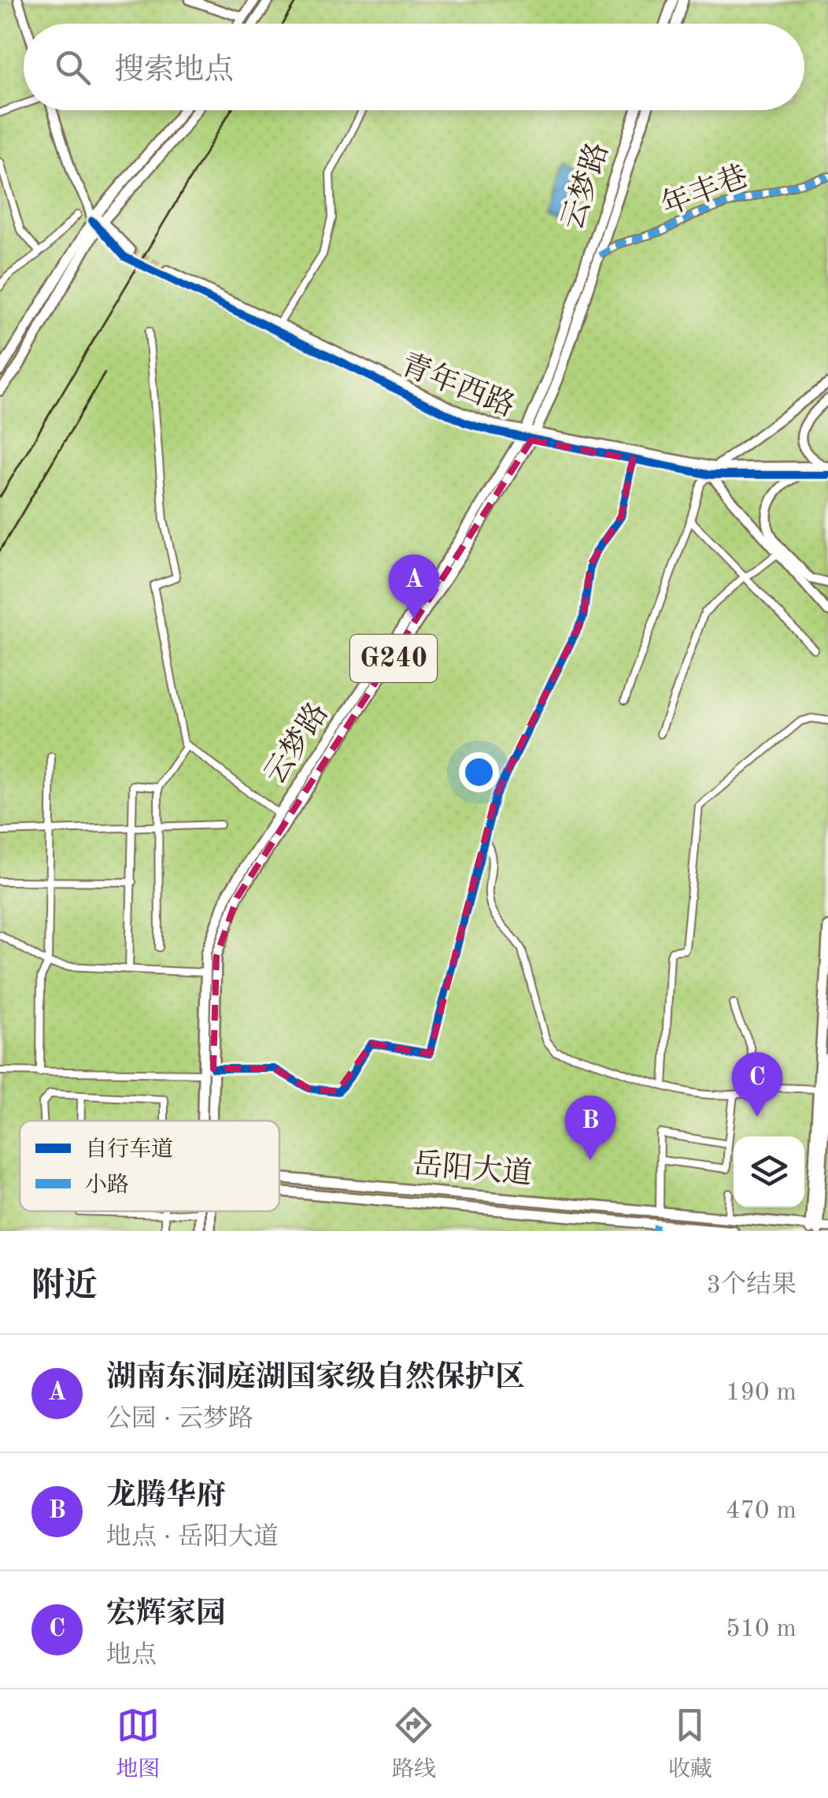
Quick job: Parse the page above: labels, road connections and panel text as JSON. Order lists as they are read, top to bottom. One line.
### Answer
{"streets":{"main road":["云梦路","青年西路","G240","岳阳大道"],"street":["年丰巷"]},"crossings":[["云梦路","青年西路"],["云梦路","G240"],["年丰巷","G240"],["青年西路","G240"]],"legend":["自行车道","小路"],"page":{"search":"搜索地点","pins":["A","C","B"],"heading":["附近","3个结果"],"list":[{"mark":"A","name":"湖南东洞庭湖国家级自然保护区","note":"公园 · 云梦路","value":"190 m"},{"mark":"B","name":"龙腾华府","note":"地点 · 岳阳大道","value":"470 m"},{"mark":"C","name":"宏辉家园","note":"地点","value":"510 m"}],"nav":["地图","路线","收藏"]}}
